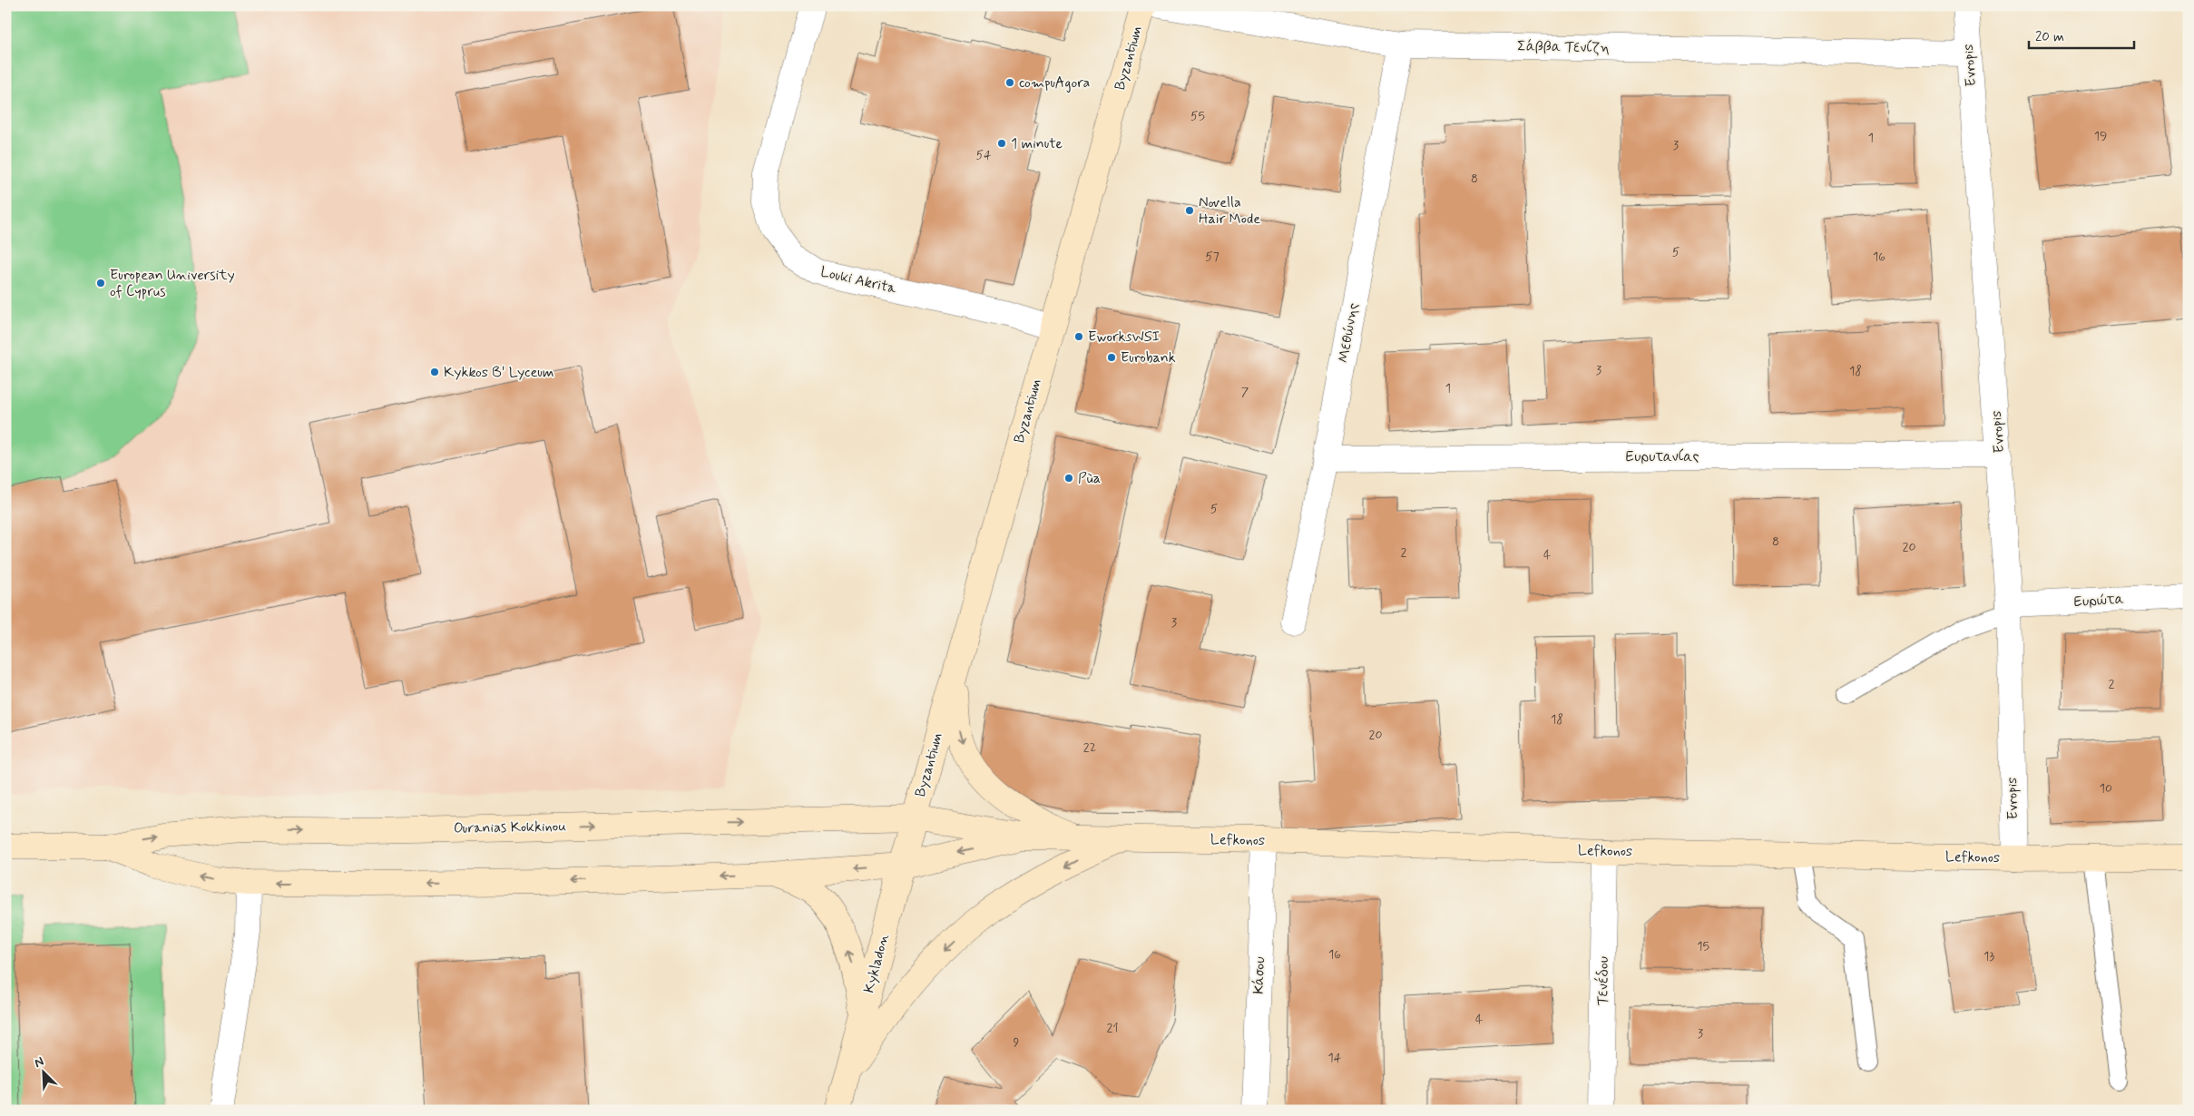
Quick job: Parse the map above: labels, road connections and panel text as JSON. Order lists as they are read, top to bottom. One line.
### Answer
{"streets":{"main road":["Byzantium","Ouranias Kokkinou","Lefkonos","Kykladon"],"street":["Σάββα Τενίζη","Evropis","Louki Akrita","Μεθώνης","Ευρυτανίας","Ευρώτα","Κάσου","Τενέδου"]},"crossings":[["Σάββα Τενίζη","Evropis"],["Σάββα Τενίζη","Μεθώνης"],["Byzantium","Louki Akrita"],["Byzantium","Ouranias Kokkinou"],["Byzantium","Lefkonos"],["Byzantium","Kykladon"],["Evropis","Ευρυτανίας"],["Evropis","Ευρώτα"],["Evropis","Lefkonos"],["Μεθώνης","Ευρυτανίας"],["Ouranias Kokkinou","Lefkonos"],["Ouranias Kokkinou","Kykladon"],["Lefkonos","Kykladon"],["Lefkonos","Κάσου"],["Lefkonos","Τενέδου"]],"places":["compuAgora","1 minute","Novella Hair Mode","European University of Cyprus","EworksWSI","Eurobank","Kykkos B' Lyceum","Pùa"],"house_numbers":["55","19","1","3","54","8","5","57","16","3","18","1","7","5","8","20","2","4","3","2","18","20","22","10","15","16","13","4","21","3","9","14"],"scale_bar":"20 m","north":"top left"}
